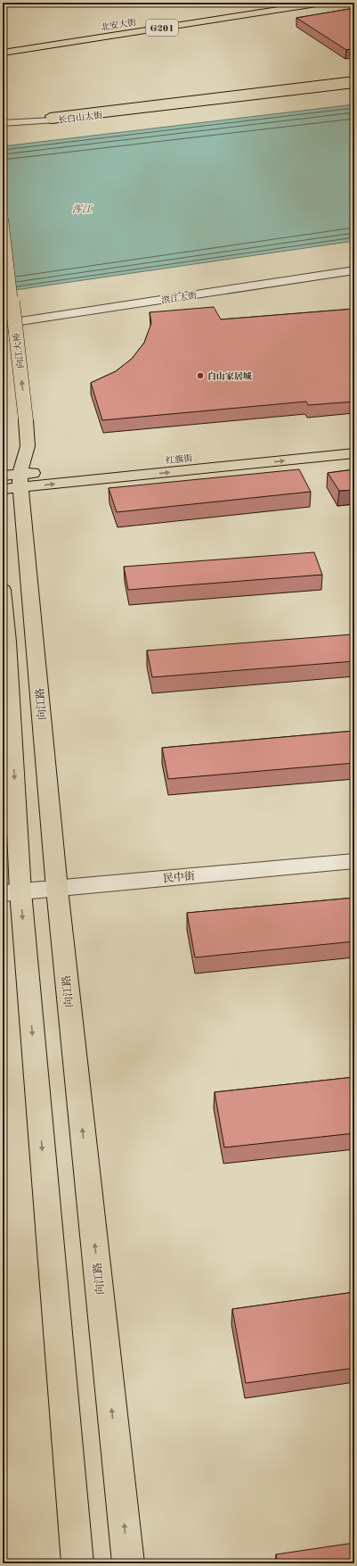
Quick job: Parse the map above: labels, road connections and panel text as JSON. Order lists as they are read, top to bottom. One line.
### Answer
{"streets":{"main road":["北安大街","G201","长白山大街","向江大桥","红旗街","向江路"],"street":["滨江大街","民中街"]},"crossings":[["向江大桥","向江路"],["红旗街","向江路"],["向江路","民中街"]],"one_way":["向江大桥"],"water":["浑江"],"places":["白山家居城"]}
